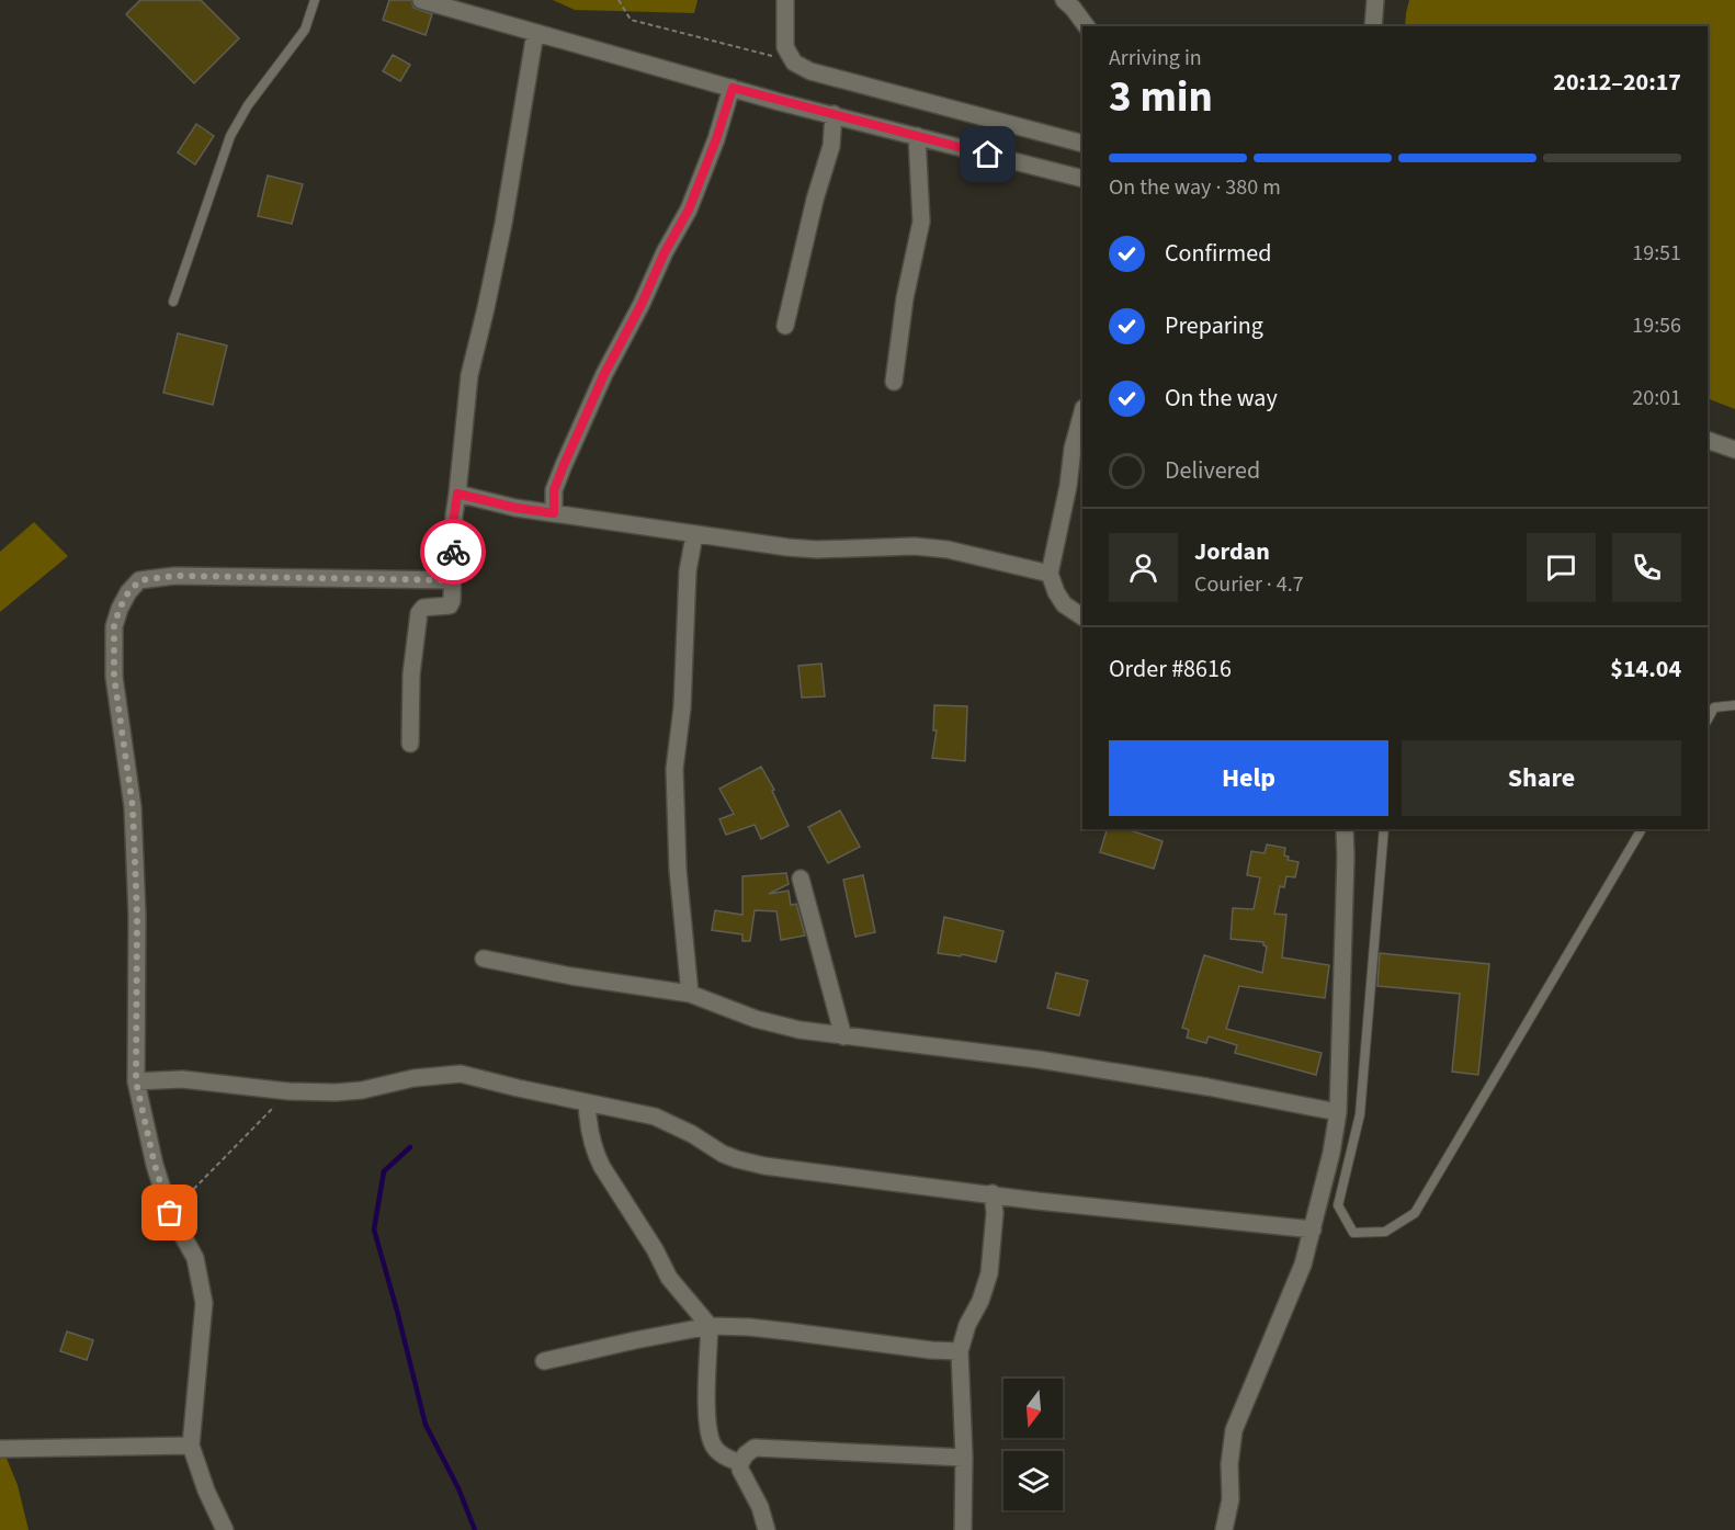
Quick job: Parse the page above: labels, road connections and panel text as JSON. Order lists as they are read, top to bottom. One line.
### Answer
{"north":"bottom","page":{"heading":["3 min","Arriving in","20:12–20:17"],"panel":["Jordan","Courier · 4.7","Order #8616","$14.04"],"bar":"On the way · 380 m","list":[["Confirmed","19:51"],["Preparing","19:56"],["On the way","20:01"],"Delivered"],"buttons":["Help","Share"]}}
